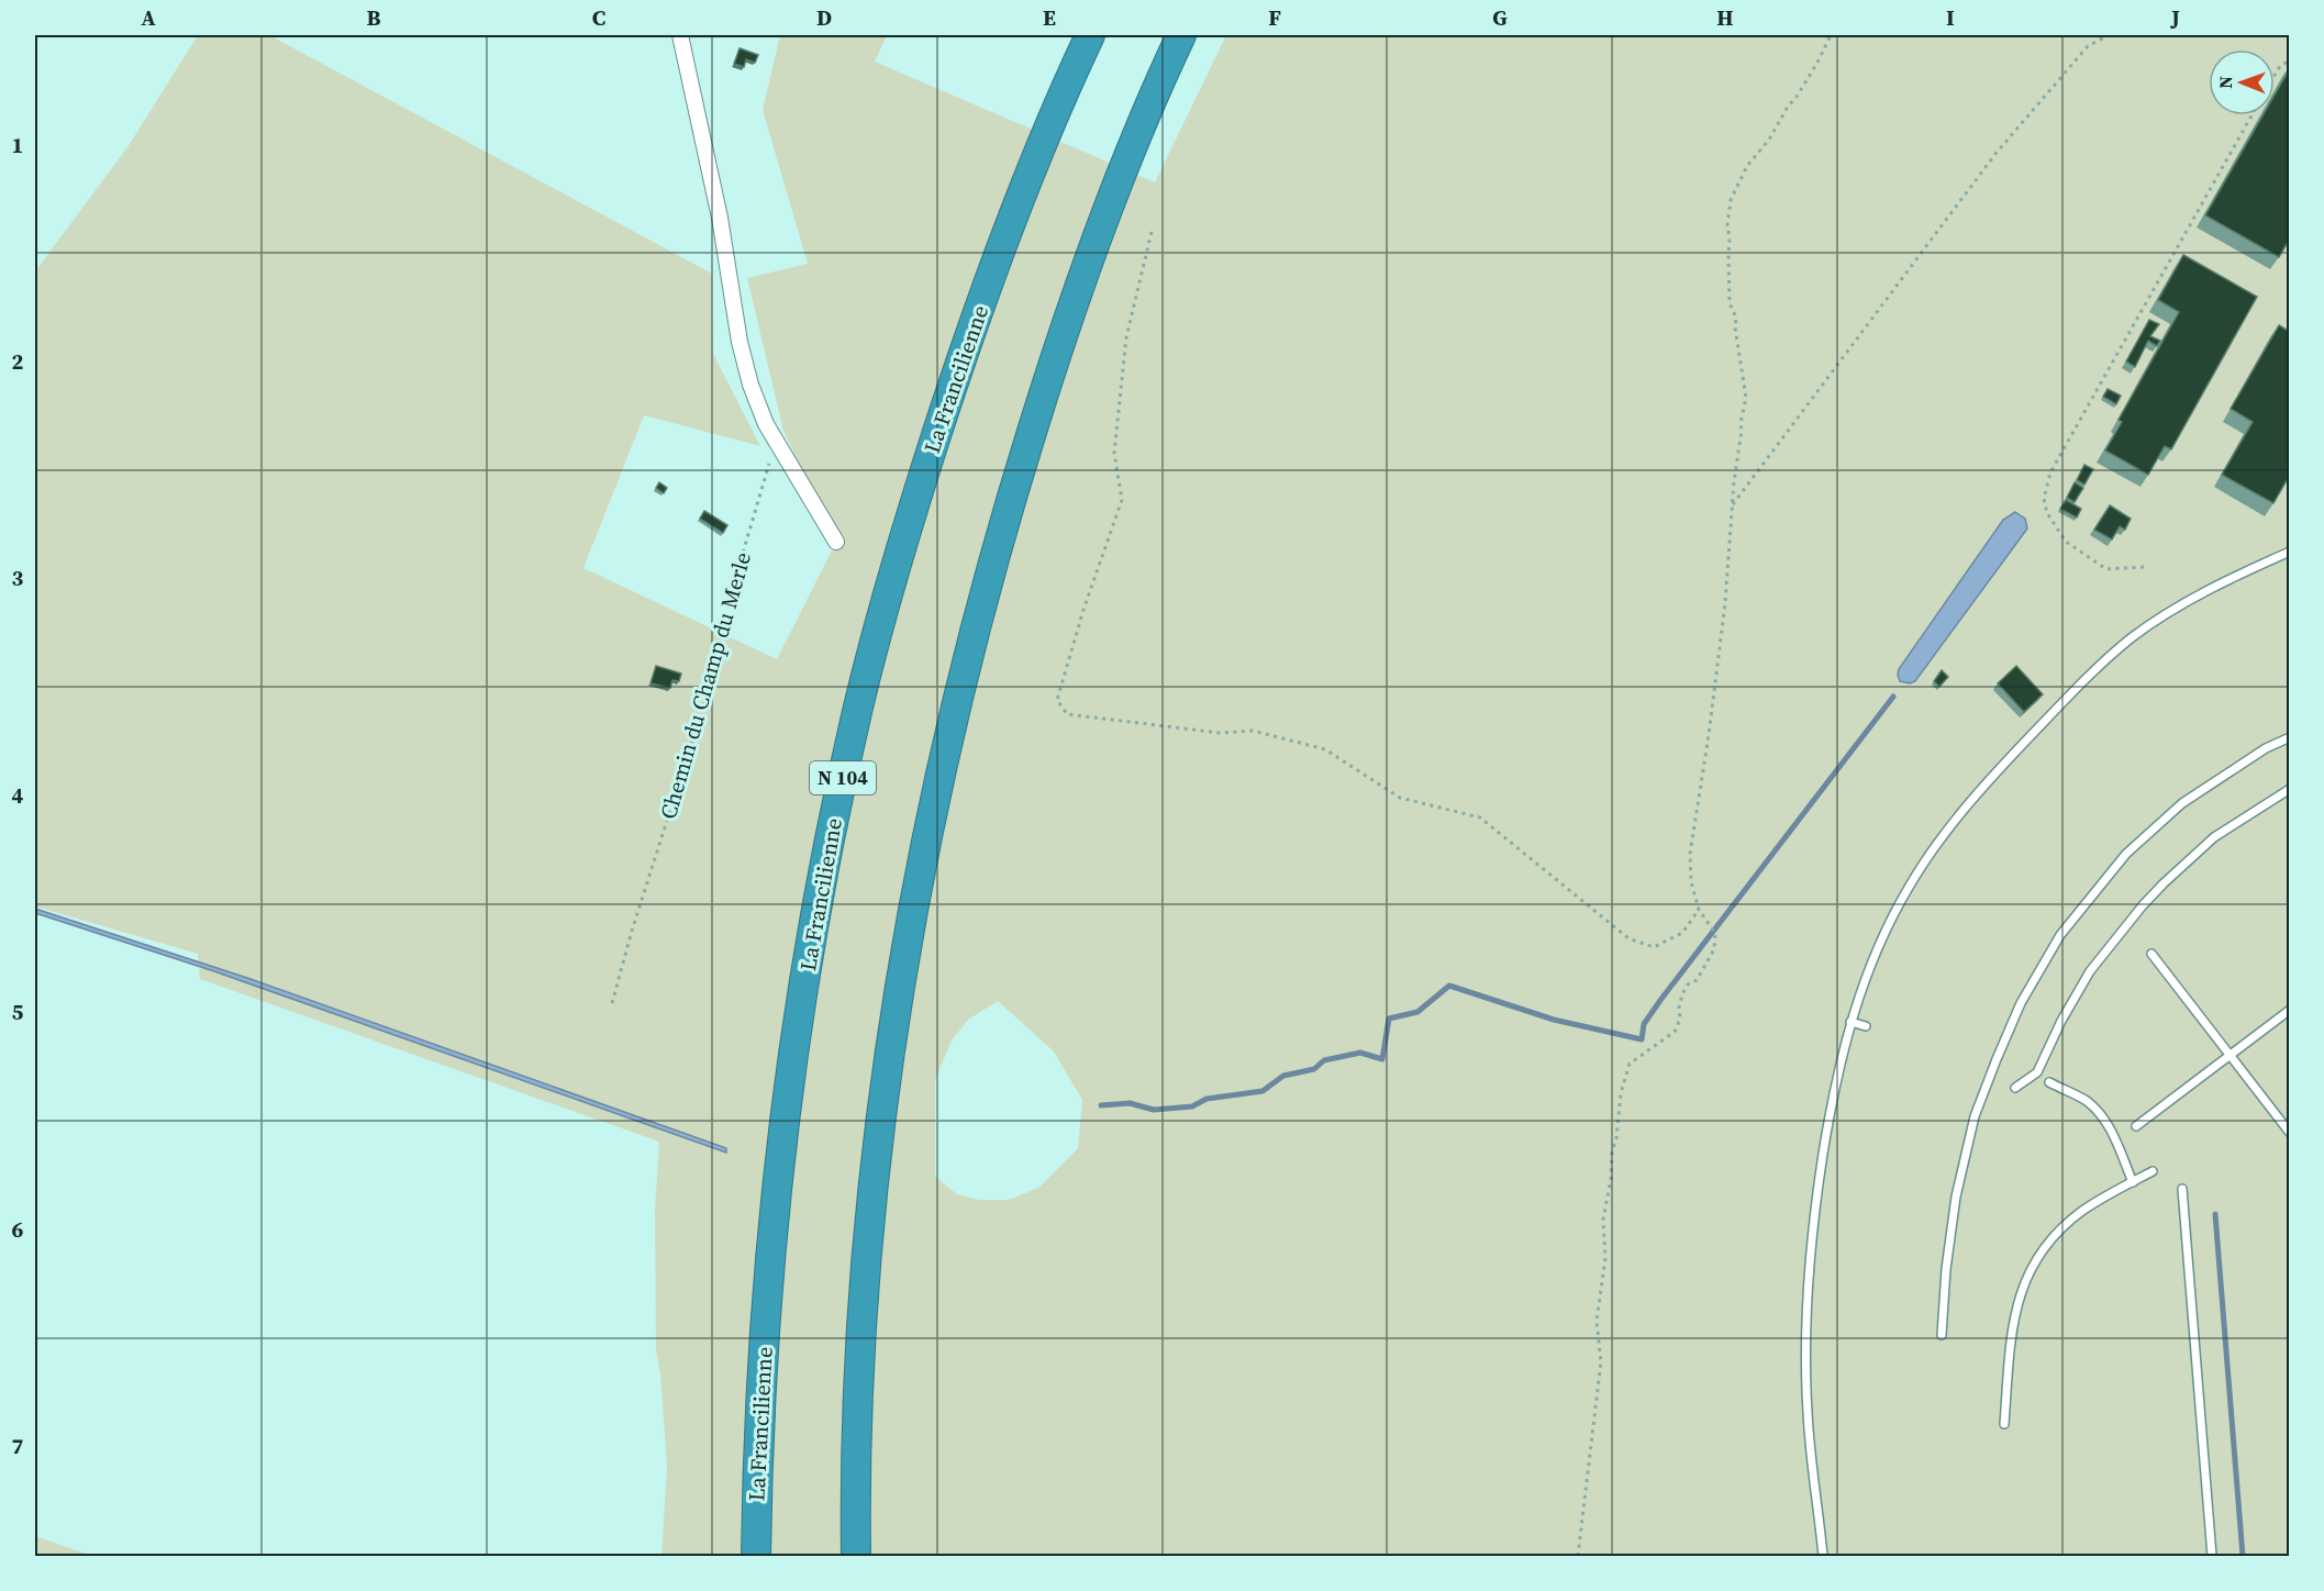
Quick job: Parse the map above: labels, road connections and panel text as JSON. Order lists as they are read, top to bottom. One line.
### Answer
{"streets":{"highway":["La Francilienne","N 104"],"path":["Chemin du Champ du Merle"]},"north":"left","grid":{"columns":["A","B","C","D","E","F","G","H","I","J"],"rows":["1","2","3","4","5","6","7"]}}
